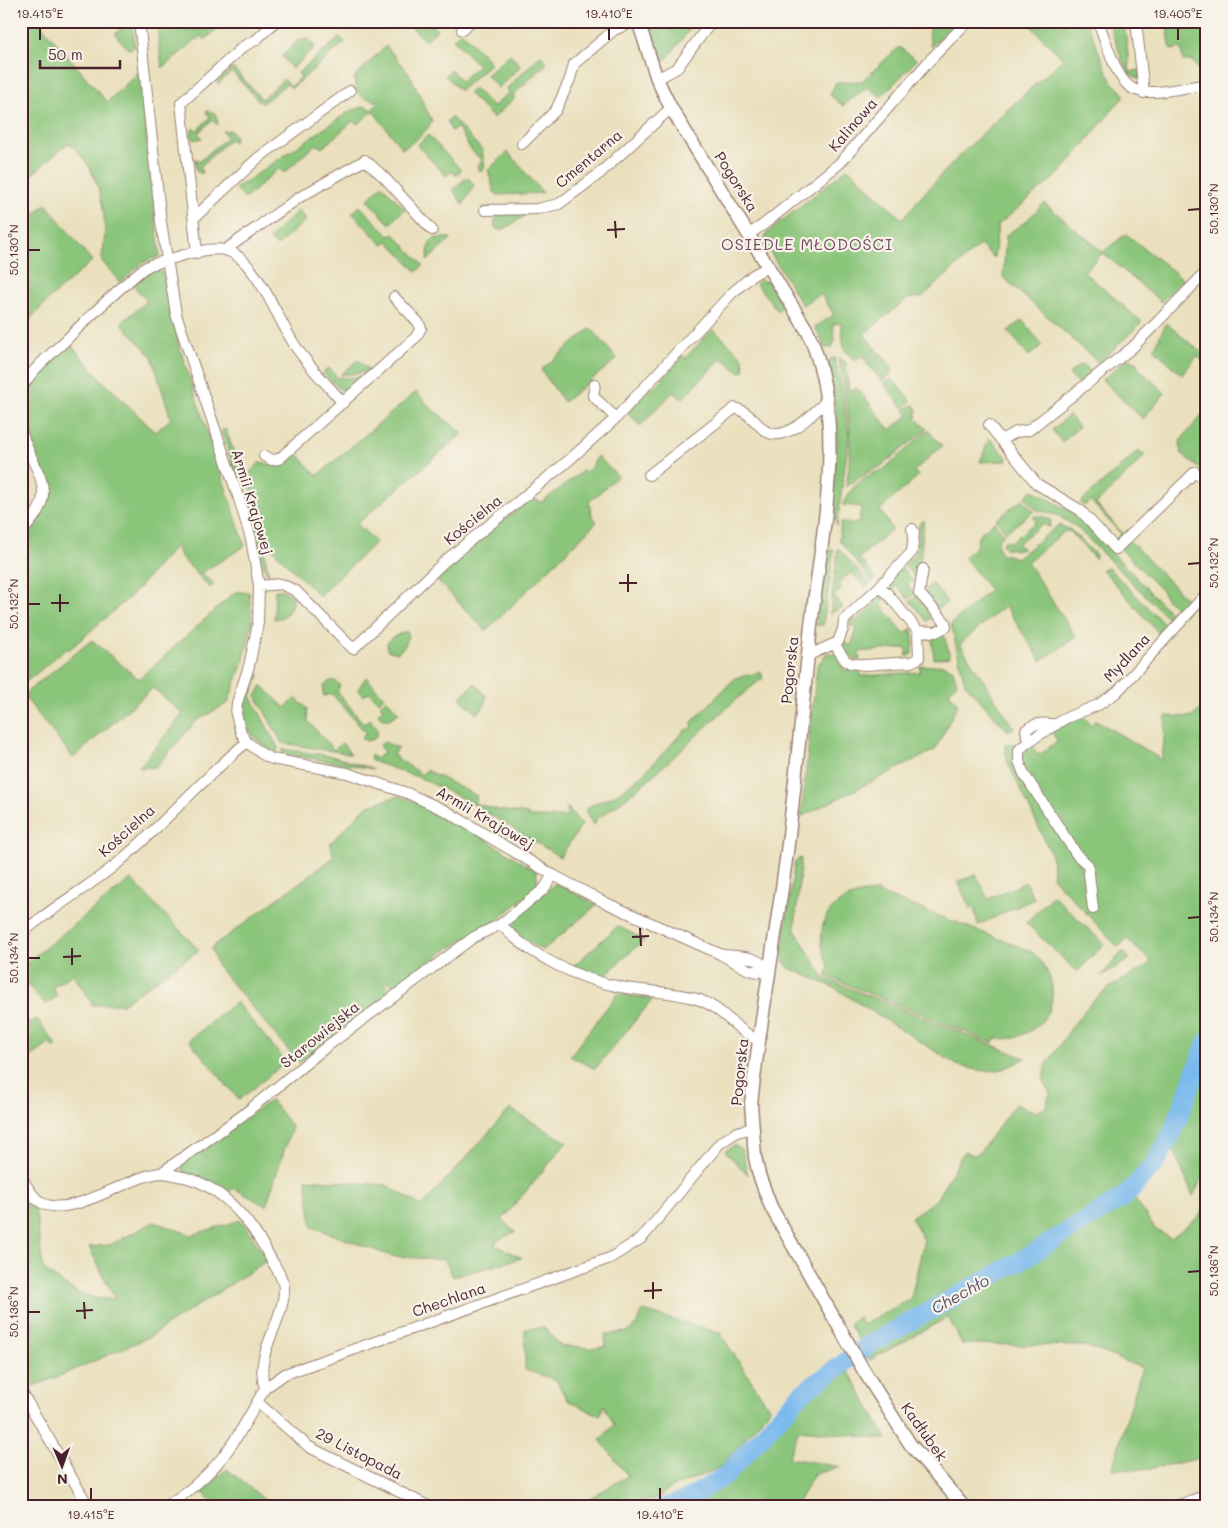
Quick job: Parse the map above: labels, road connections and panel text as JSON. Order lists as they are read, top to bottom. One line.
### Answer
{"streets":{"street":["Kalinowa","Cmentarna","Pogorska","Armii Krajowej","Kościelna","Mydlana","Starowiejska","Chechlana","Kadłubek","29 Listopada"]},"crossings":[["Kalinowa","Pogorska"],["Cmentarna","Pogorska"],["Pogorska","Armii Krajowej"],["Pogorska","Kościelna"],["Pogorska","Chechlana"],["Pogorska","Kadłubek"],["Armii Krajowej","Kościelna"],["Armii Krajowej","Starowiejska"],["Chechlana","29 Listopada"]],"districts":["OSIEDLE MŁODOŚCI"],"water":["Chechło"],"scale_bar":"50 m","north":"bottom","coordinates":["19.415°E","19.410°E","19.405°E","50.130°N","50.132°N","50.134°N","50.136°N"]}
